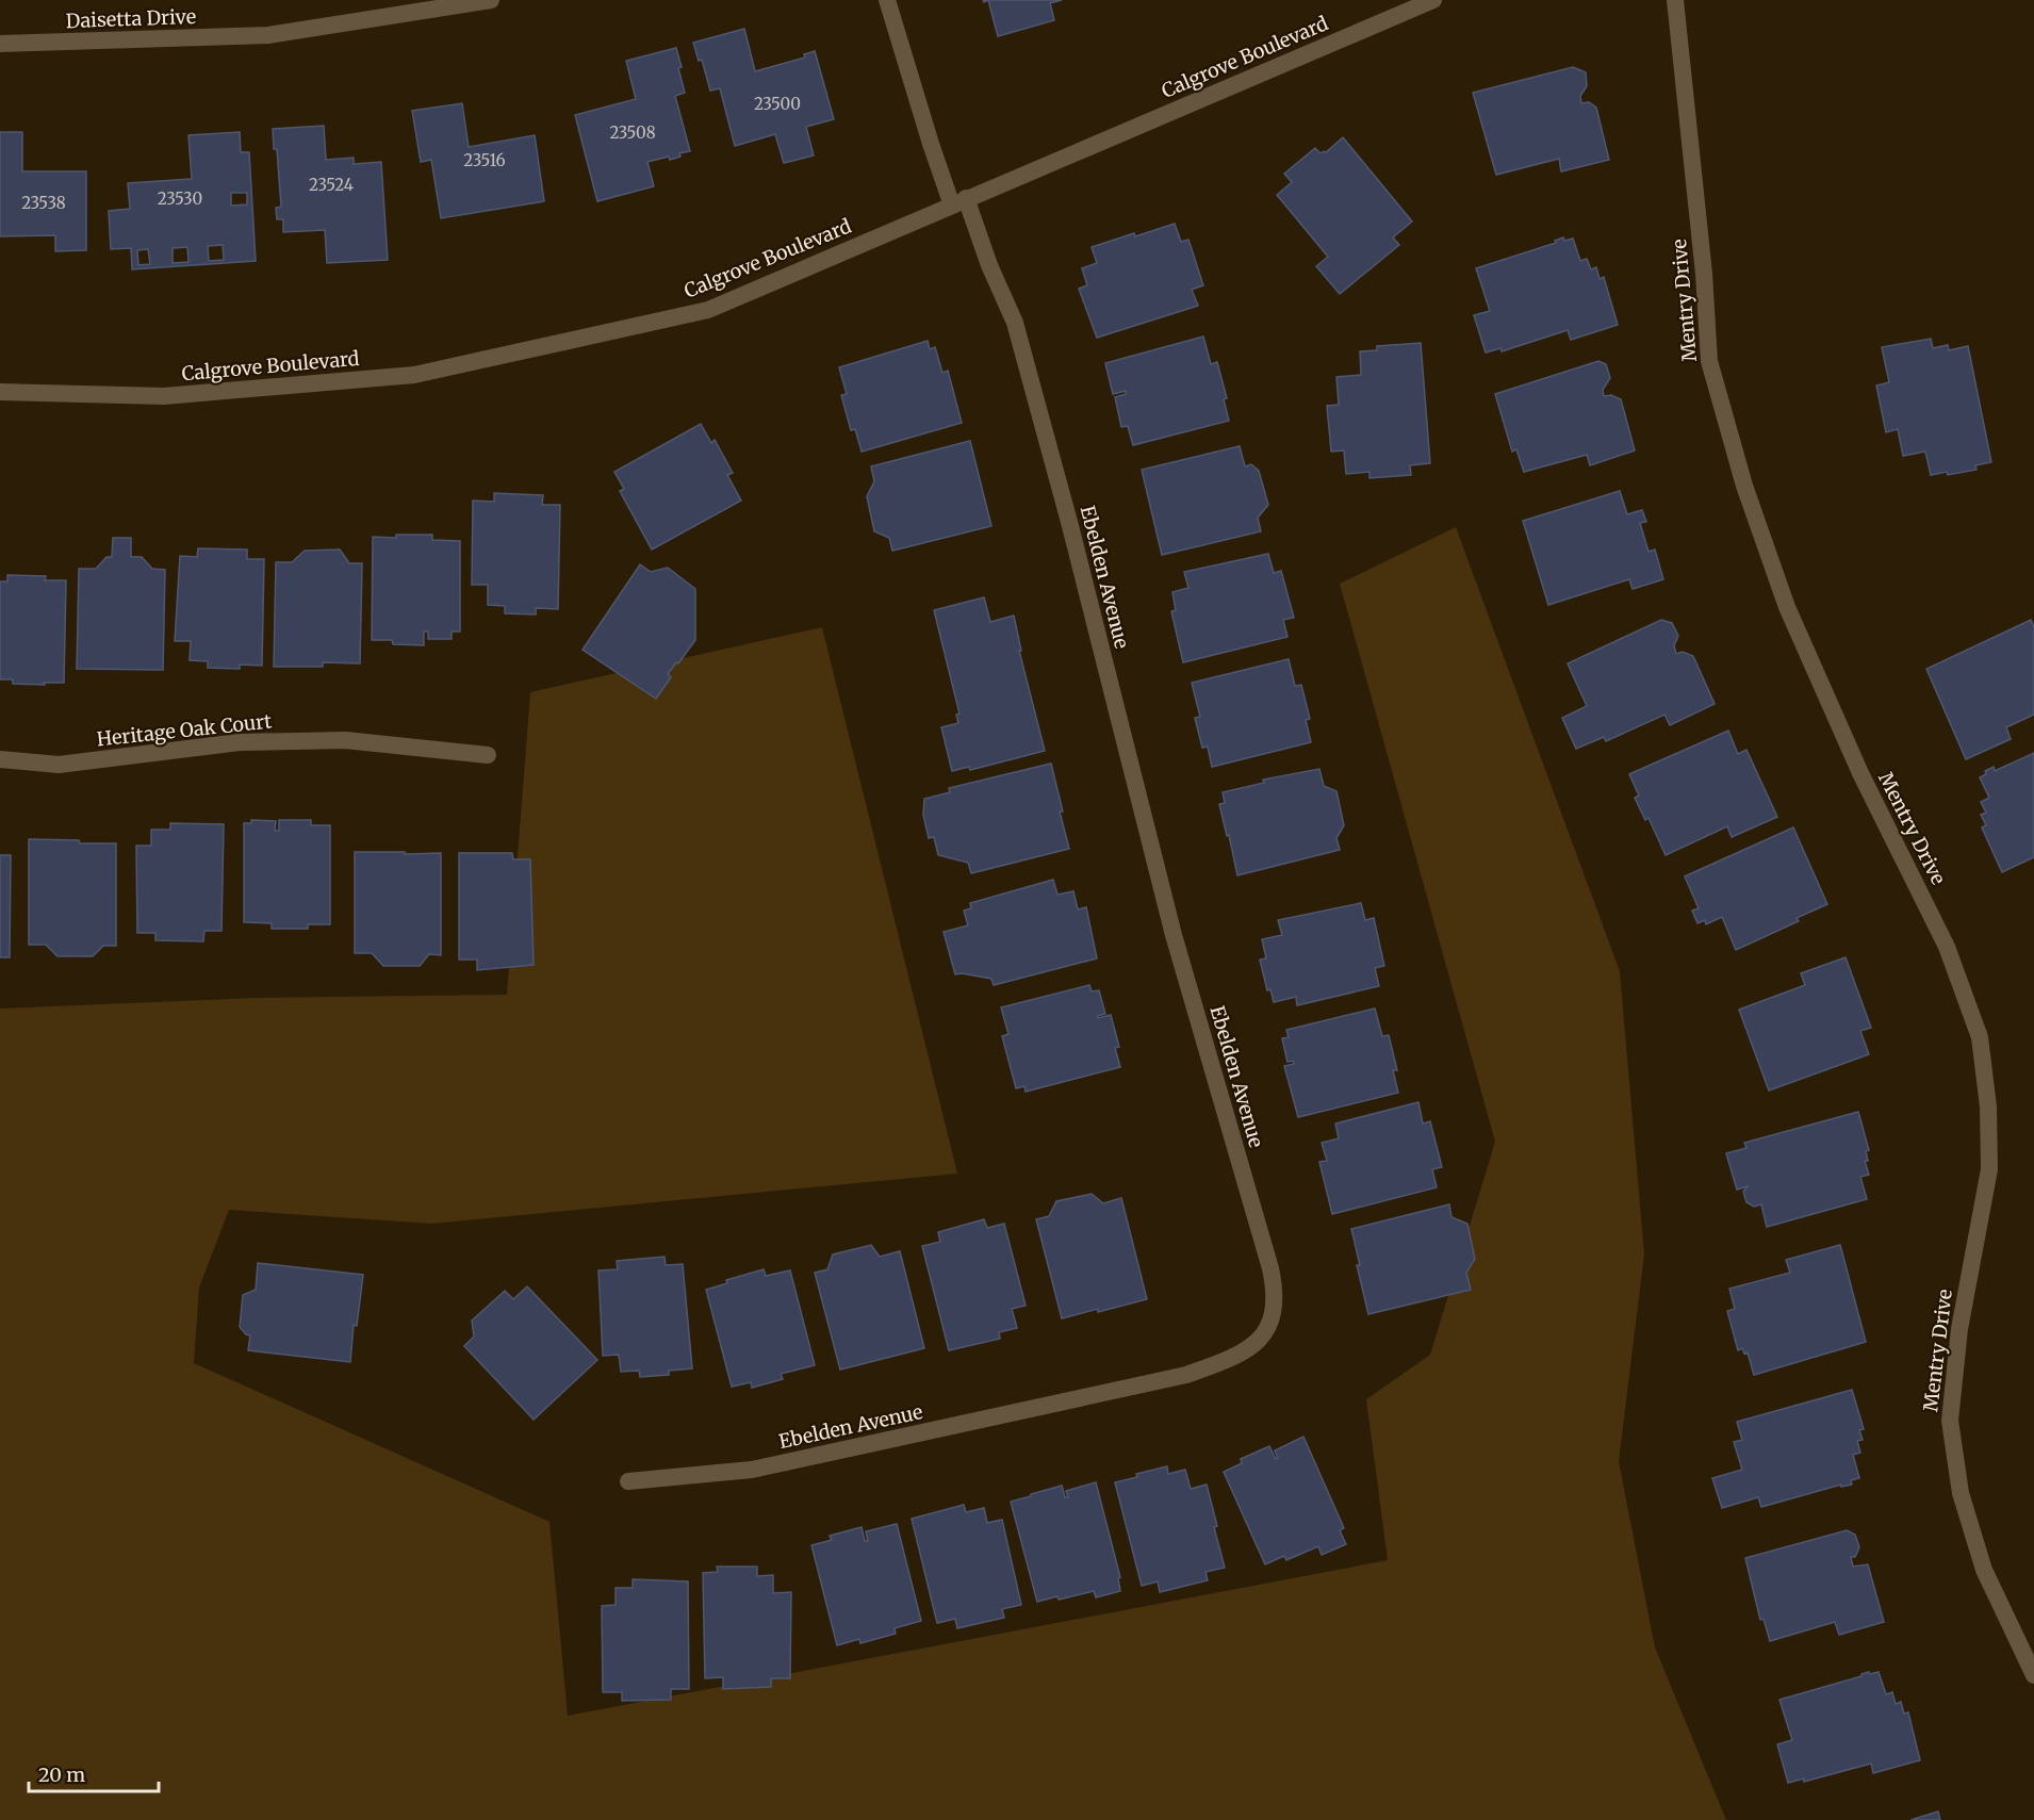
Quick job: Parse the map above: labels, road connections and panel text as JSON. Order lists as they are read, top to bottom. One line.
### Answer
{"streets":{"street":["Daisetta Drive","Calgrove Boulevard","Mentry Drive","Ebelden Avenue","Heritage Oak Court"]},"crossings":[["Calgrove Boulevard","Ebelden Avenue"]],"house_numbers":["23500","23508","23516","23524","23530","23538"],"scale_bar":"20 m"}
